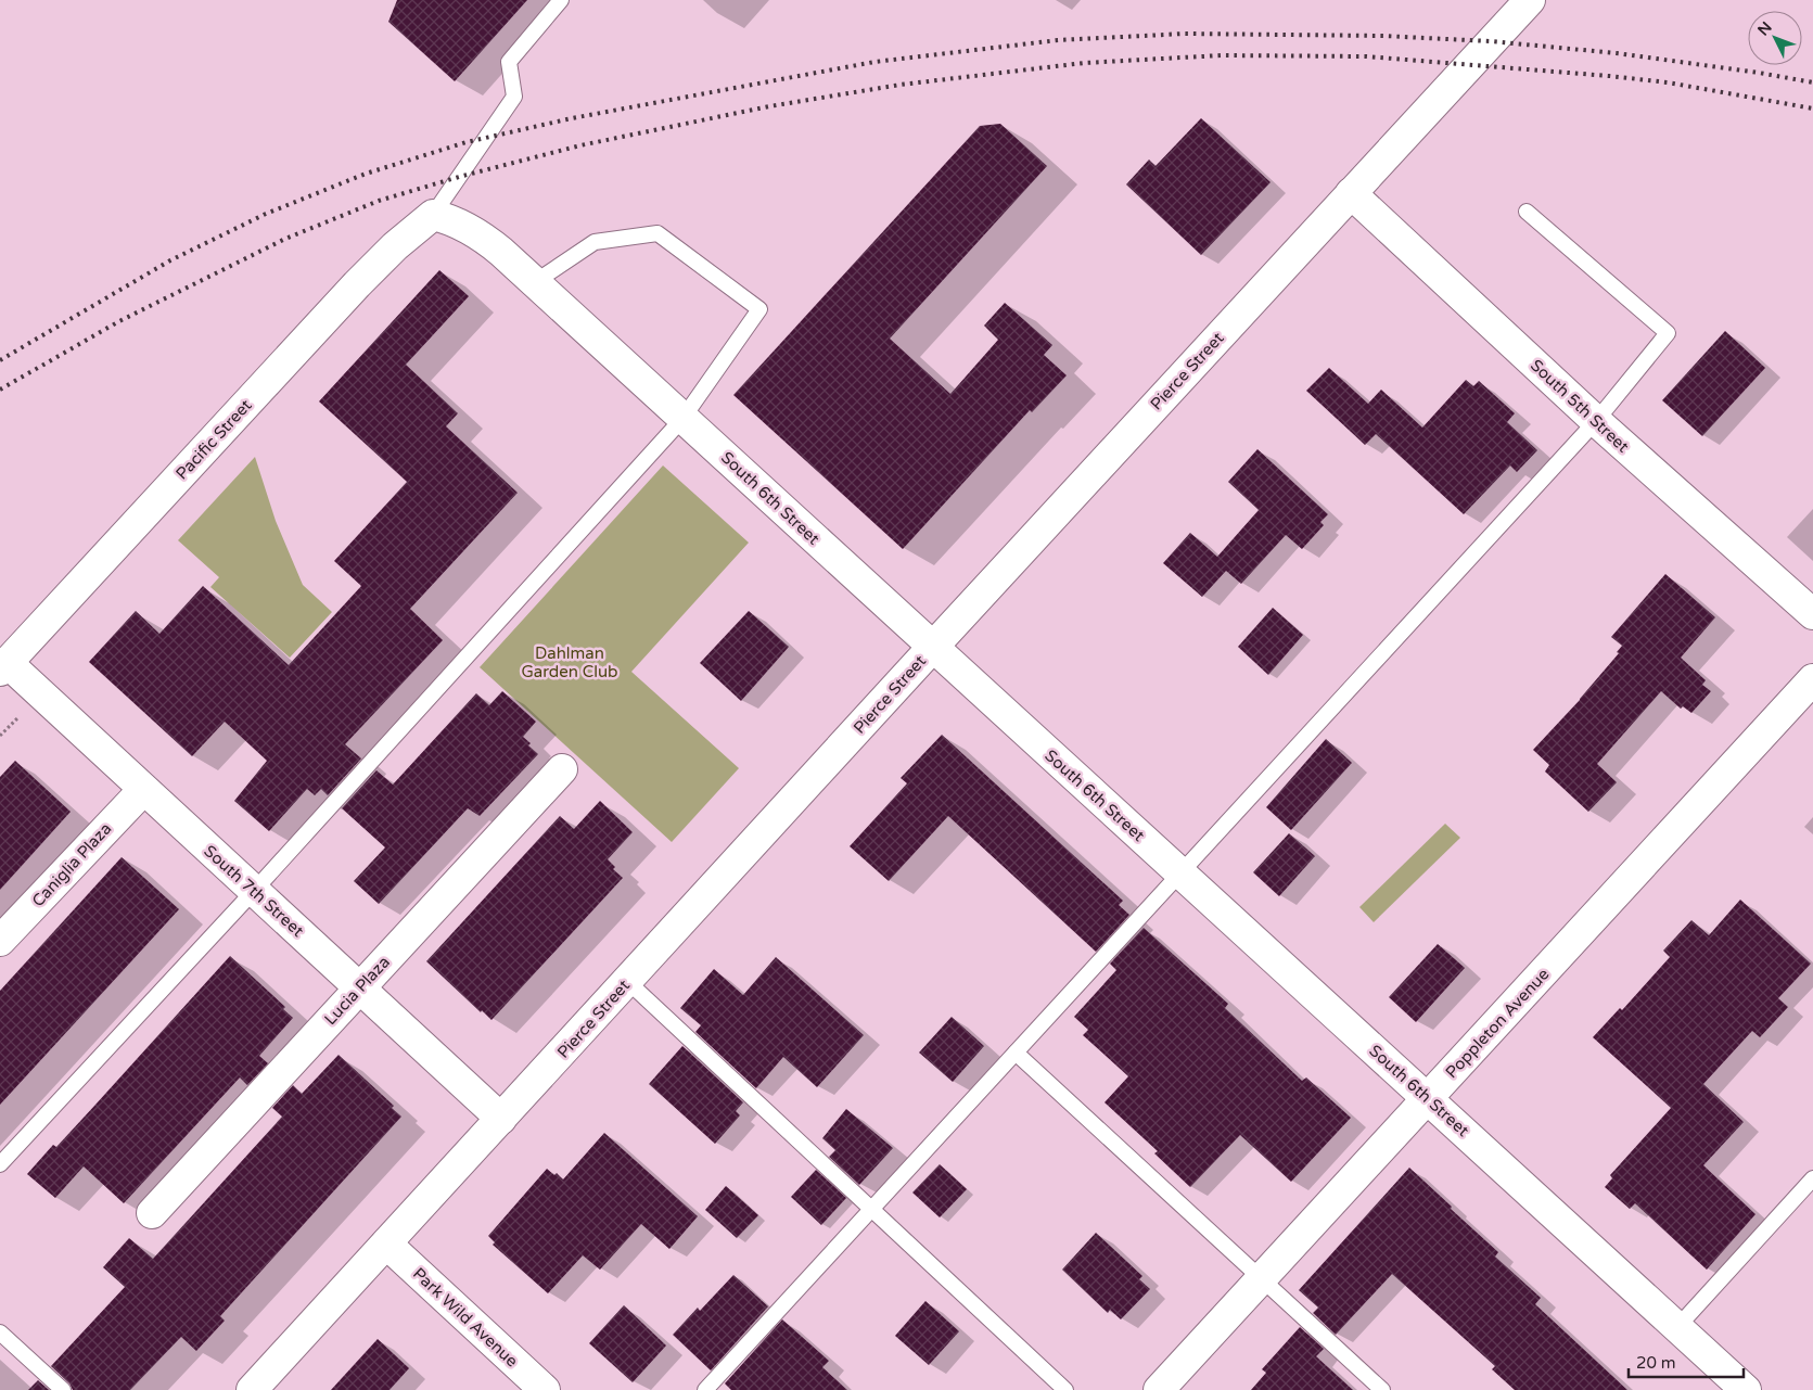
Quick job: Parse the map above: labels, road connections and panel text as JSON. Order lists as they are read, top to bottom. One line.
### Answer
{"streets":{"street":["Pierce Street","South 5th Street","Pacific Street","South 6th Street","Caniglia Plaza","South 7th Street","Lucia Plaza","Poppleton Avenue","Park Wild Avenue"]},"crossings":[["Pierce Street","South 5th Street"],["Pierce Street","South 6th Street"],["Pierce Street","South 7th Street"],["Pierce Street","Park Wild Avenue"],["Pacific Street","South 6th Street"],["Pacific Street","South 7th Street"],["South 6th Street","Poppleton Avenue"],["Caniglia Plaza","South 7th Street"],["South 7th Street","Lucia Plaza"]],"parks":["Dahlman Garden Club"],"scale_bar":"20 m","north":"top left"}
